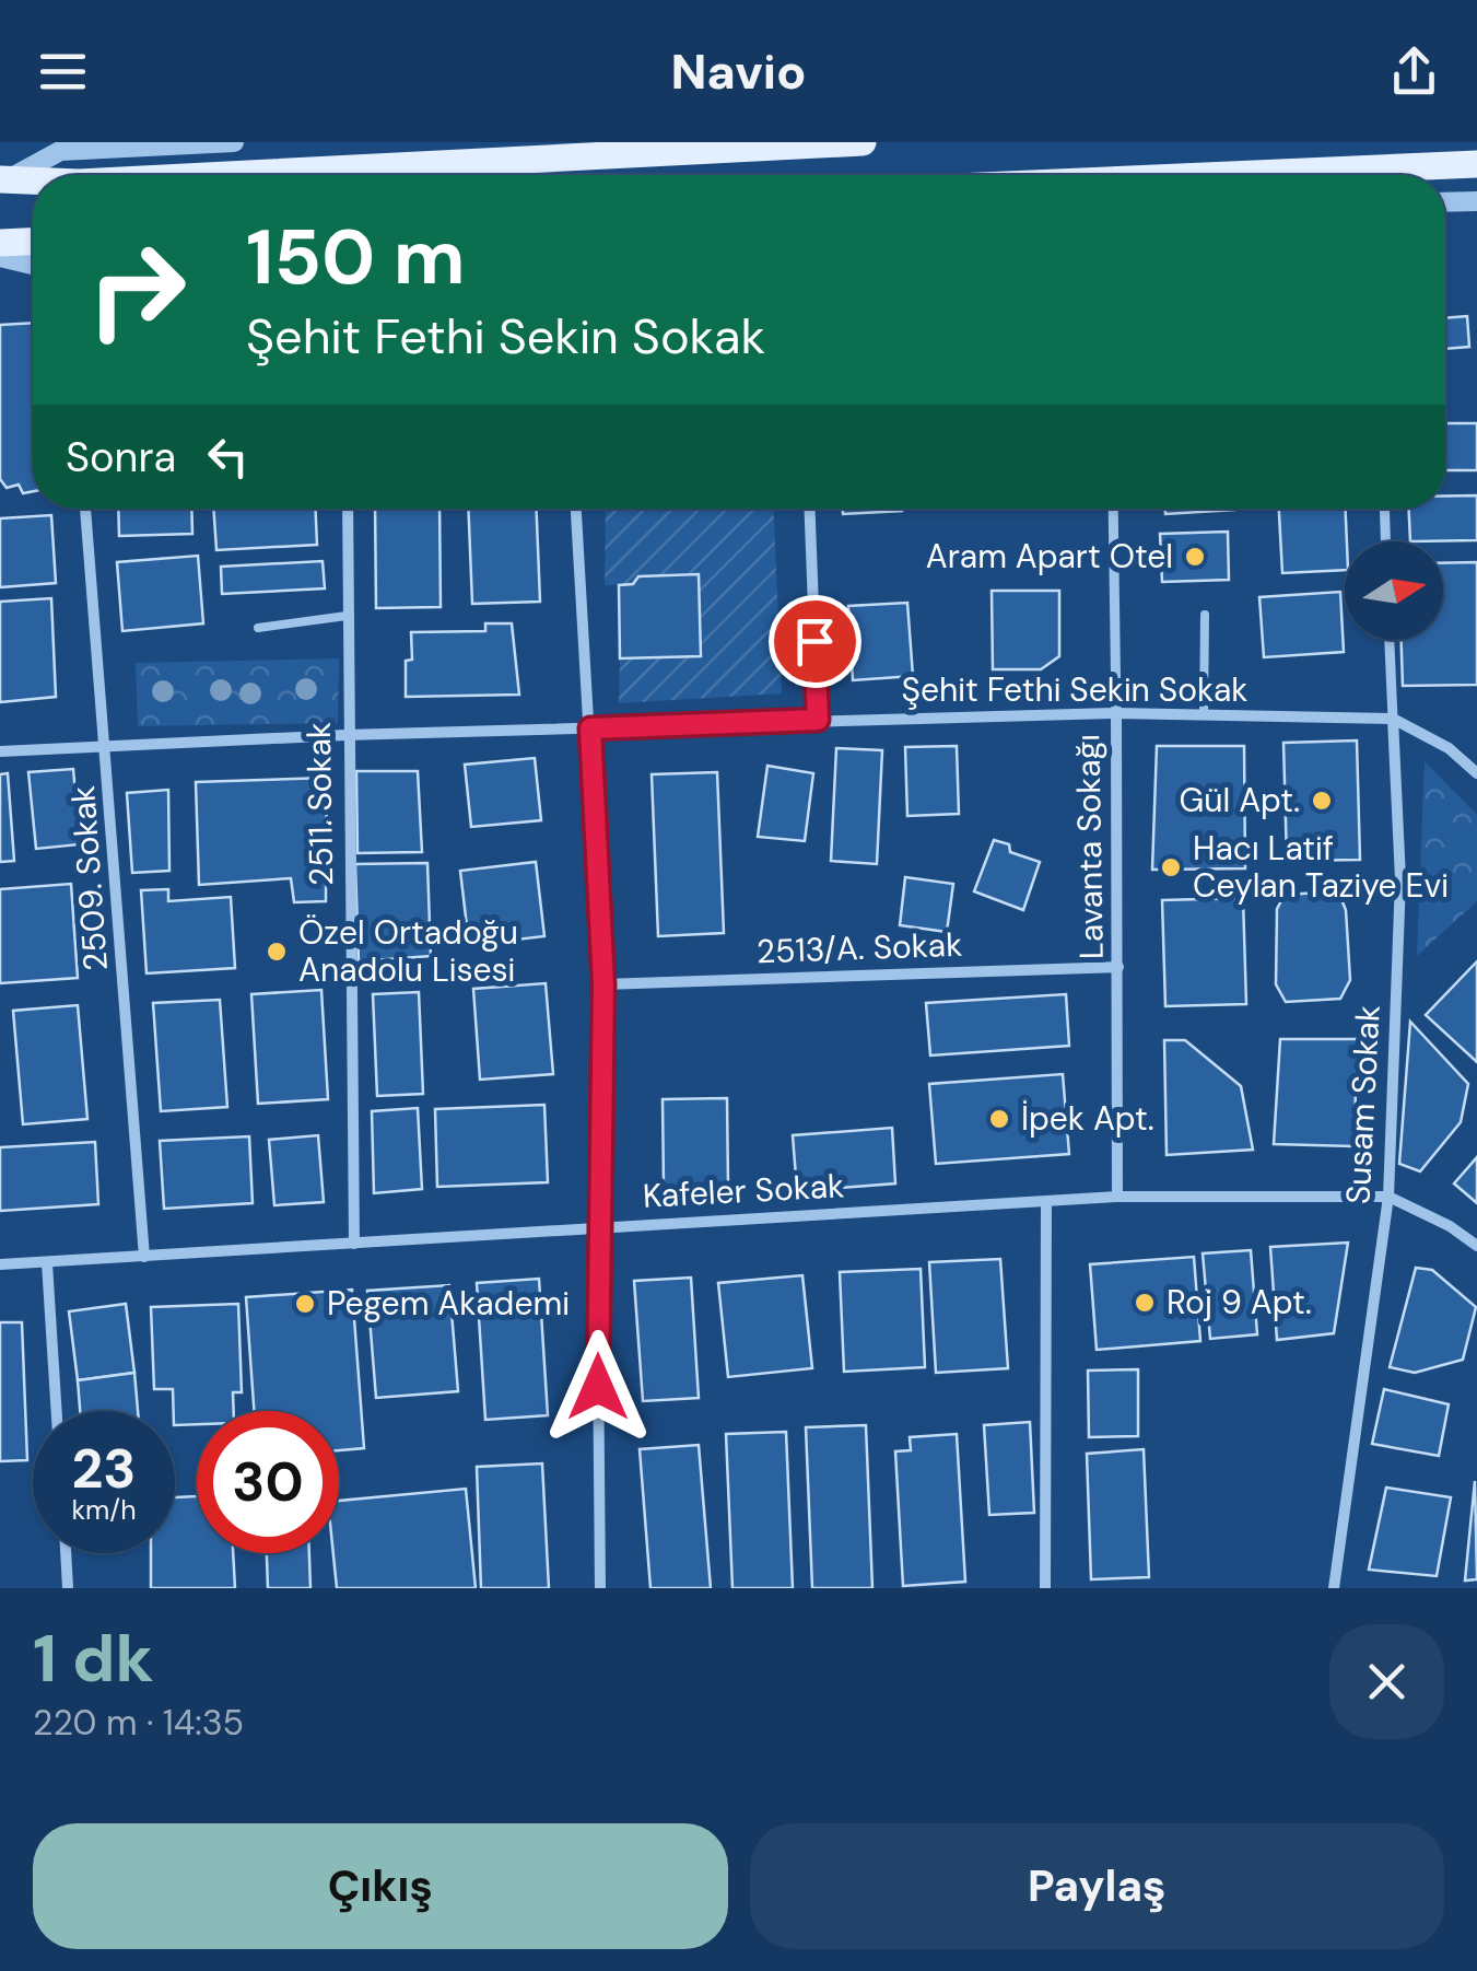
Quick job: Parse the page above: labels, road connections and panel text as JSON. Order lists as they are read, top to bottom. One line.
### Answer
{"streets":{"street":["Şehit Fethi Sekin Sokak","2511. Sokak","Lavanta Sokağı","2509. Sokak","2513/A. Sokak","Susam Sokak","Kafeler Sokak"]},"crossings":[["Şehit Fethi Sekin Sokak","2511. Sokak"],["Şehit Fethi Sekin Sokak","Lavanta Sokağı"],["Şehit Fethi Sekin Sokak","2509. Sokak"],["Şehit Fethi Sekin Sokak","Susam Sokak"],["2511. Sokak","Kafeler Sokak"],["Lavanta Sokağı","2513/A. Sokak"],["Lavanta Sokağı","Kafeler Sokak"],["2509. Sokak","Kafeler Sokak"],["Susam Sokak","Kafeler Sokak"]],"places":["Aram Apart Otel","Gül Apt.","Hacı Latif Ceylan Taziye Evi","Özel Ortadoğu Anadolu Lisesi","İpek Apt.","Roj 9 Apt.","Pegem Akademi"],"north":"right","page":{"header":"Navio","turn":["150 m","Şehit Fethi Sekin Sokak"],"then":"Sonra","speed":"23 km/h","limit":"30","heading":["1 dk","220 m · 14:35"],"buttons":["Çıkış","Paylaş"]}}
